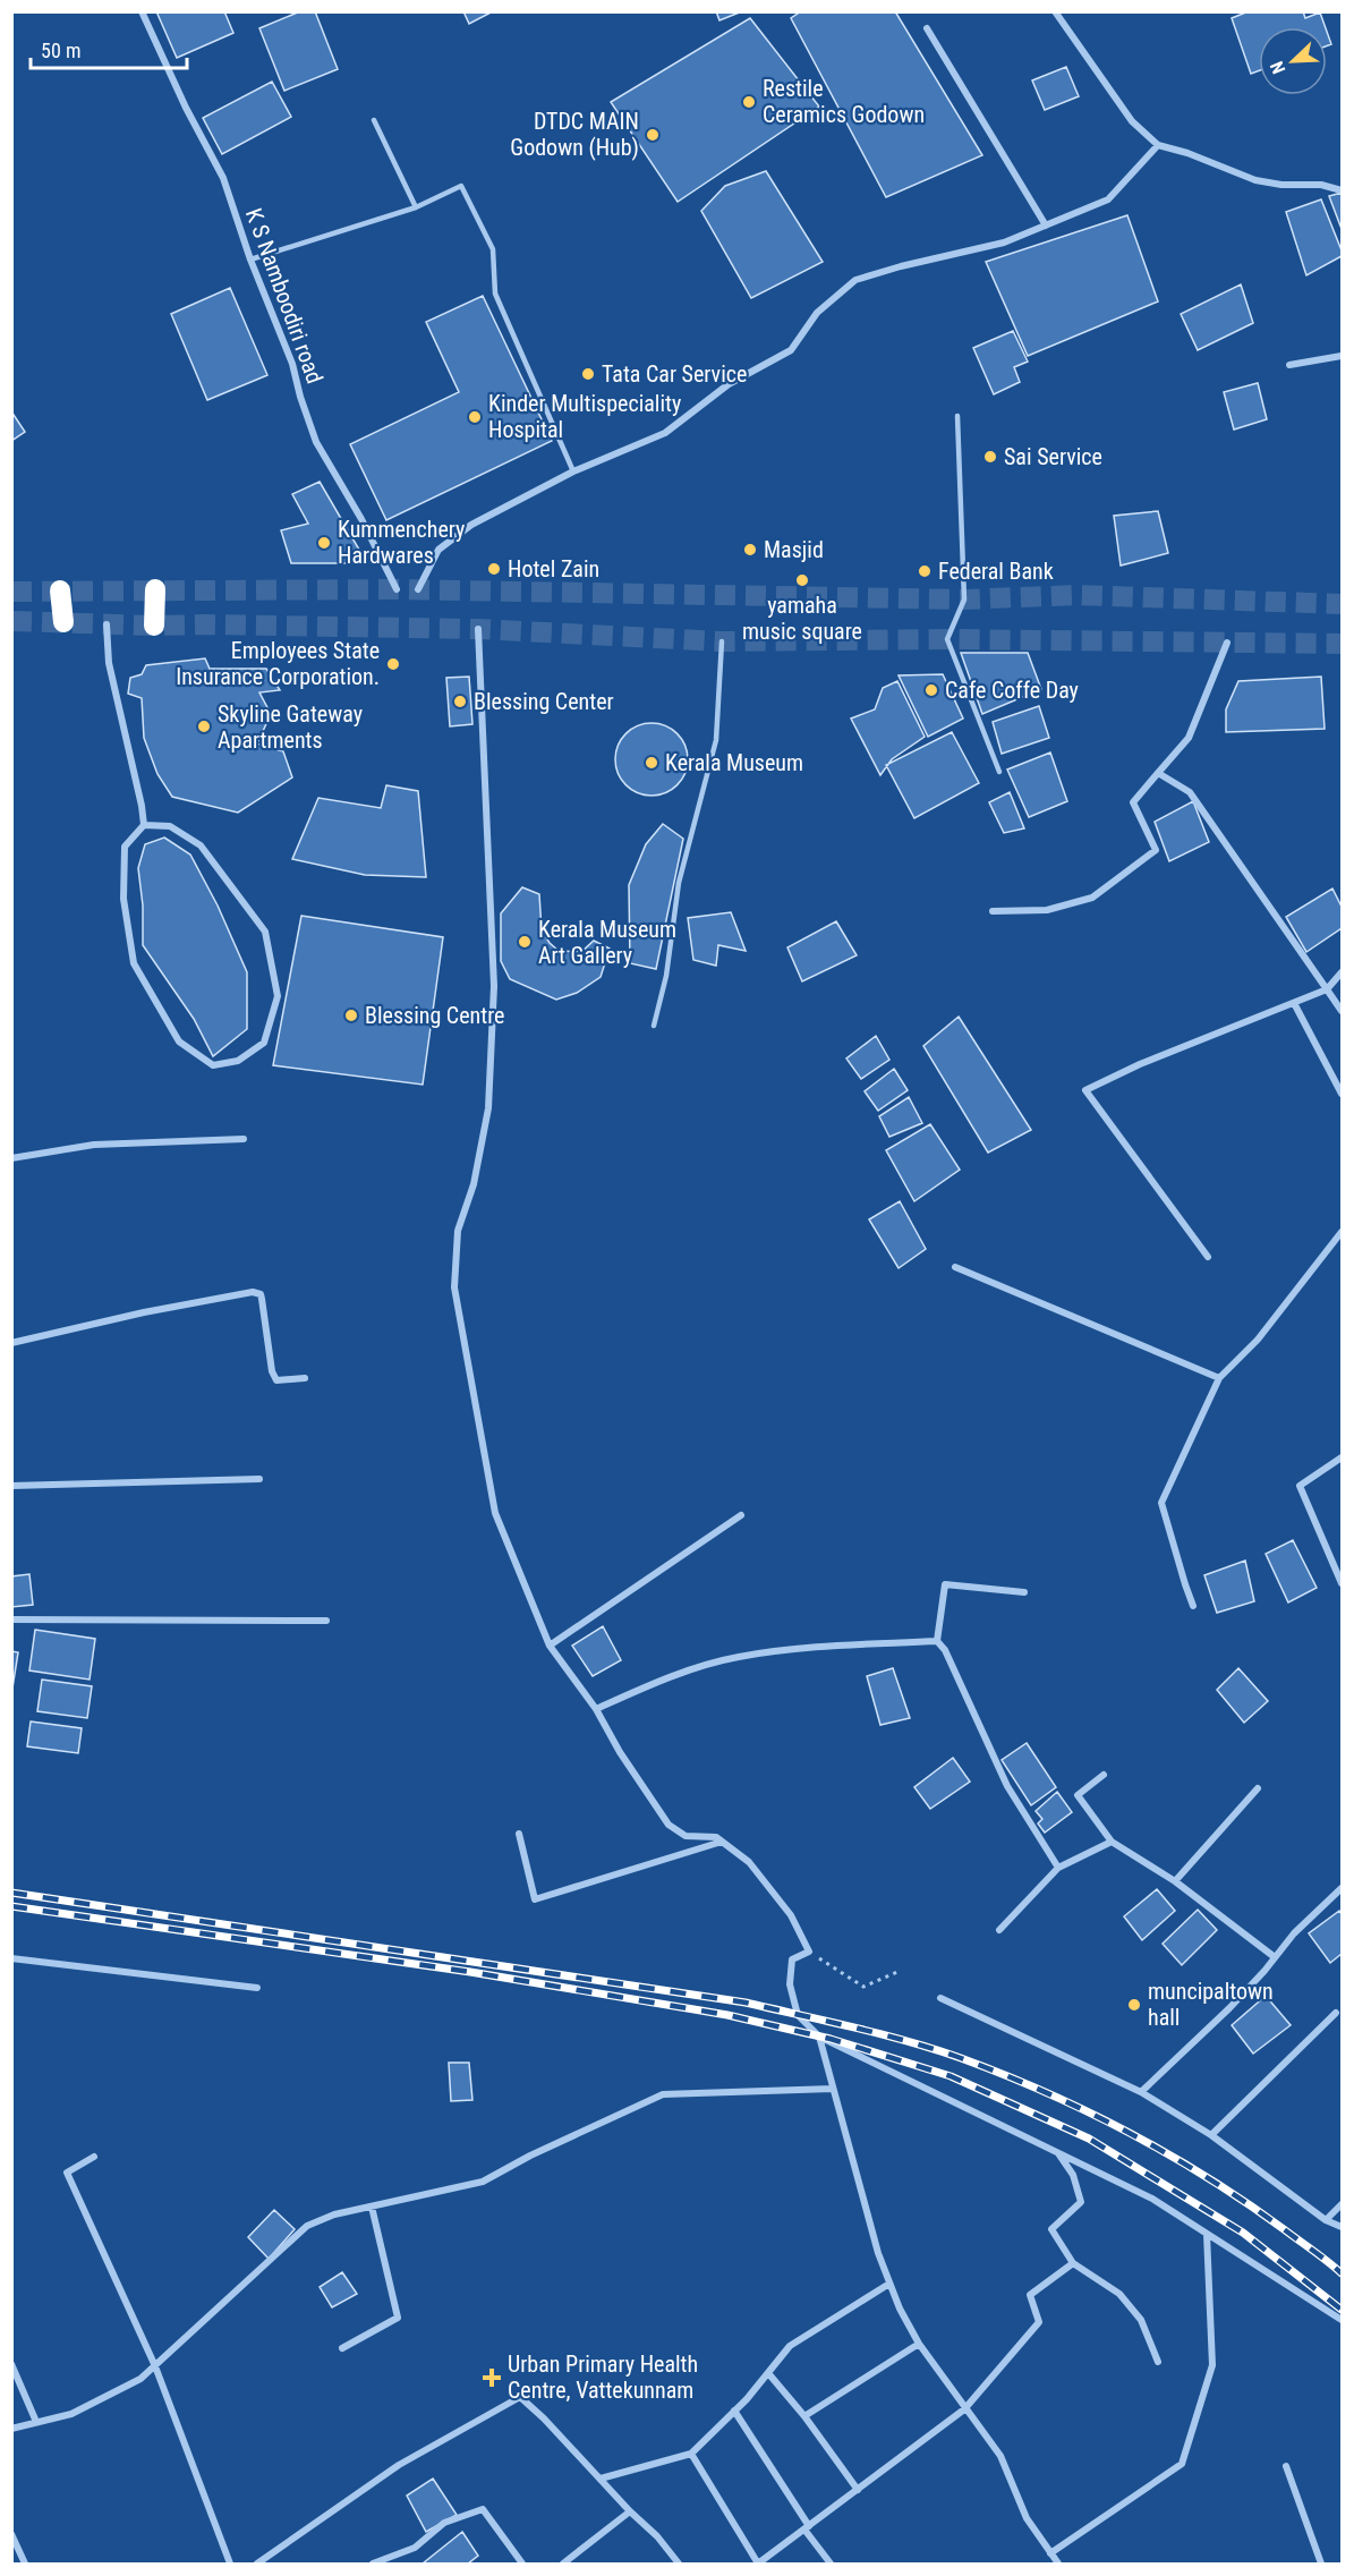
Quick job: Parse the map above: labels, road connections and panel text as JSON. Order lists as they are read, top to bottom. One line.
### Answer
{"streets":{"street":["K S Namboodiri road"]},"places":{"other":["Restile Ceramics Godown","DTDC MAIN Godown (Hub)","Tata Car Service","Kinder Multispeciality Hospital","Sai Service","Kummenchery Hardwares","Masjid","Hotel Zain","Federal Bank","yamaha music square","Employees State Insurance Corporation.","Cafe Coffe Day","Blessing Center","Skyline Gateway Apartments","Kerala Museum","Kerala Museum Art Gallery","Blessing Centre","muncipaltown hall"],"health":["Urban Primary Health Centre, Vattekunnam"]},"scale_bar":"50 m","north":"bottom left"}
